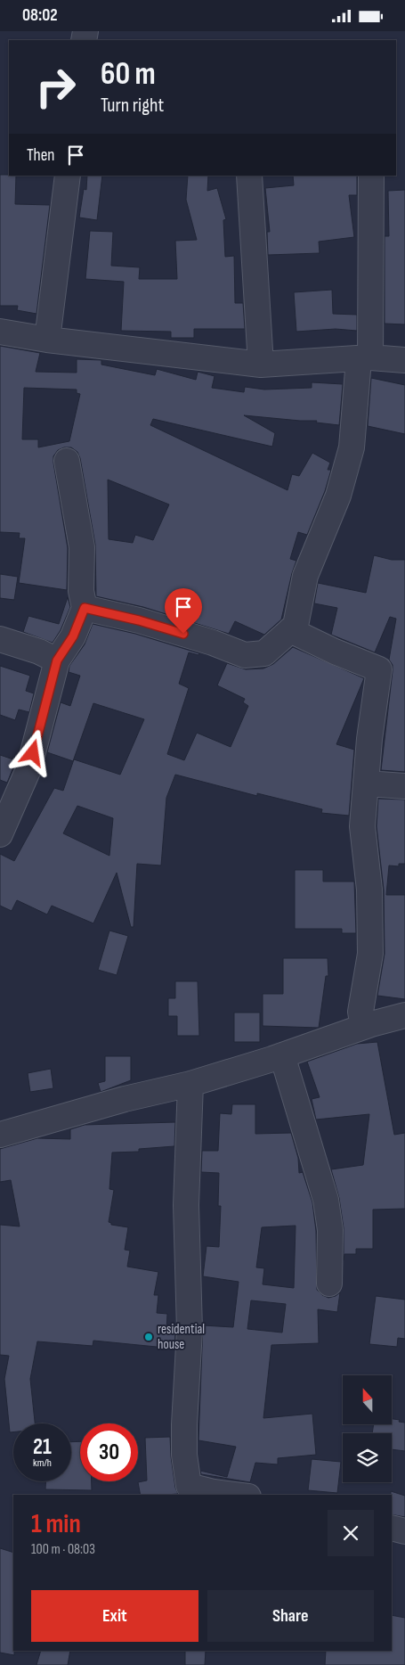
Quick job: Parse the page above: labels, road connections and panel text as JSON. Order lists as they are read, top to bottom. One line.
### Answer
{"places":["residential house"],"north":"top","page":{"status":"08:02","turn":["60 m","Turn right"],"then":"Then","speed":"21 km/h","limit":"30","heading":["1 min","100 m · 08:03"],"buttons":["Exit","Share"]}}
